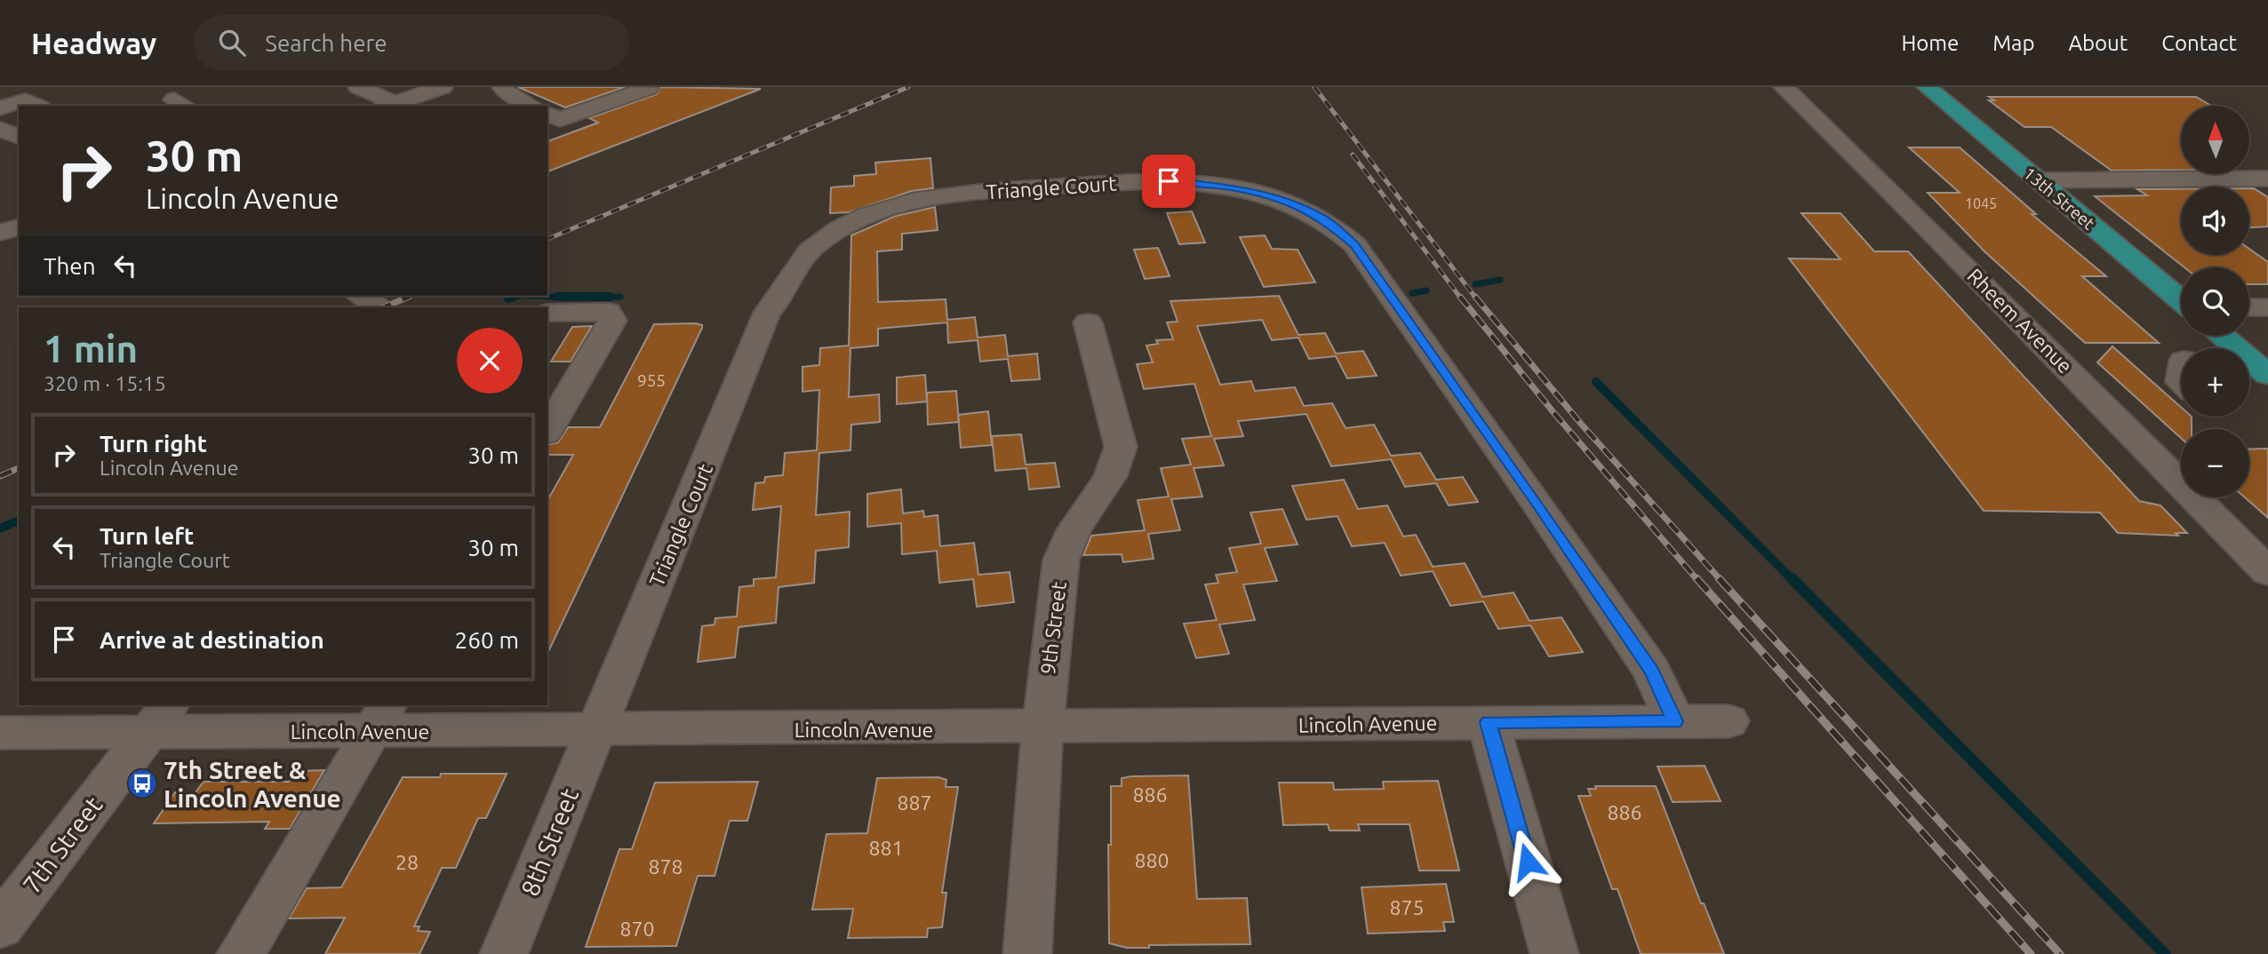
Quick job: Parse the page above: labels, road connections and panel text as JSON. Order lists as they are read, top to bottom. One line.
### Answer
{"streets":{"main road":["13th Street"],"street":["Triangle Court","Rheem Avenue","9th Street","Lincoln Avenue","8th Street","7th Street"]},"crossings":[["Triangle Court","Lincoln Avenue"],["Triangle Court","8th Street"],["9th Street","Lincoln Avenue"],["Lincoln Avenue","8th Street"],["Lincoln Avenue","7th Street"]],"places":{"bus stop":["7th Street & Lincoln Avenue"]},"house_numbers":["1045","955","886","887","886","881","880","28","878","875","870"],"north":"top","page":{"header":"Headway","search":"Search here","nav":["Home","Map","About","Contact"],"map_buttons":["+","−"],"turn":["30 m","Lincoln Avenue"],"then":"Then","heading":["1 min","320 m · 15:15"],"list":[{"name":"Turn right","note":"Lincoln Avenue","value":"30 m"},{"name":"Turn left","note":"Triangle Court","value":"30 m"},{"name":"Arrive at destination","value":"260 m"}]}}
